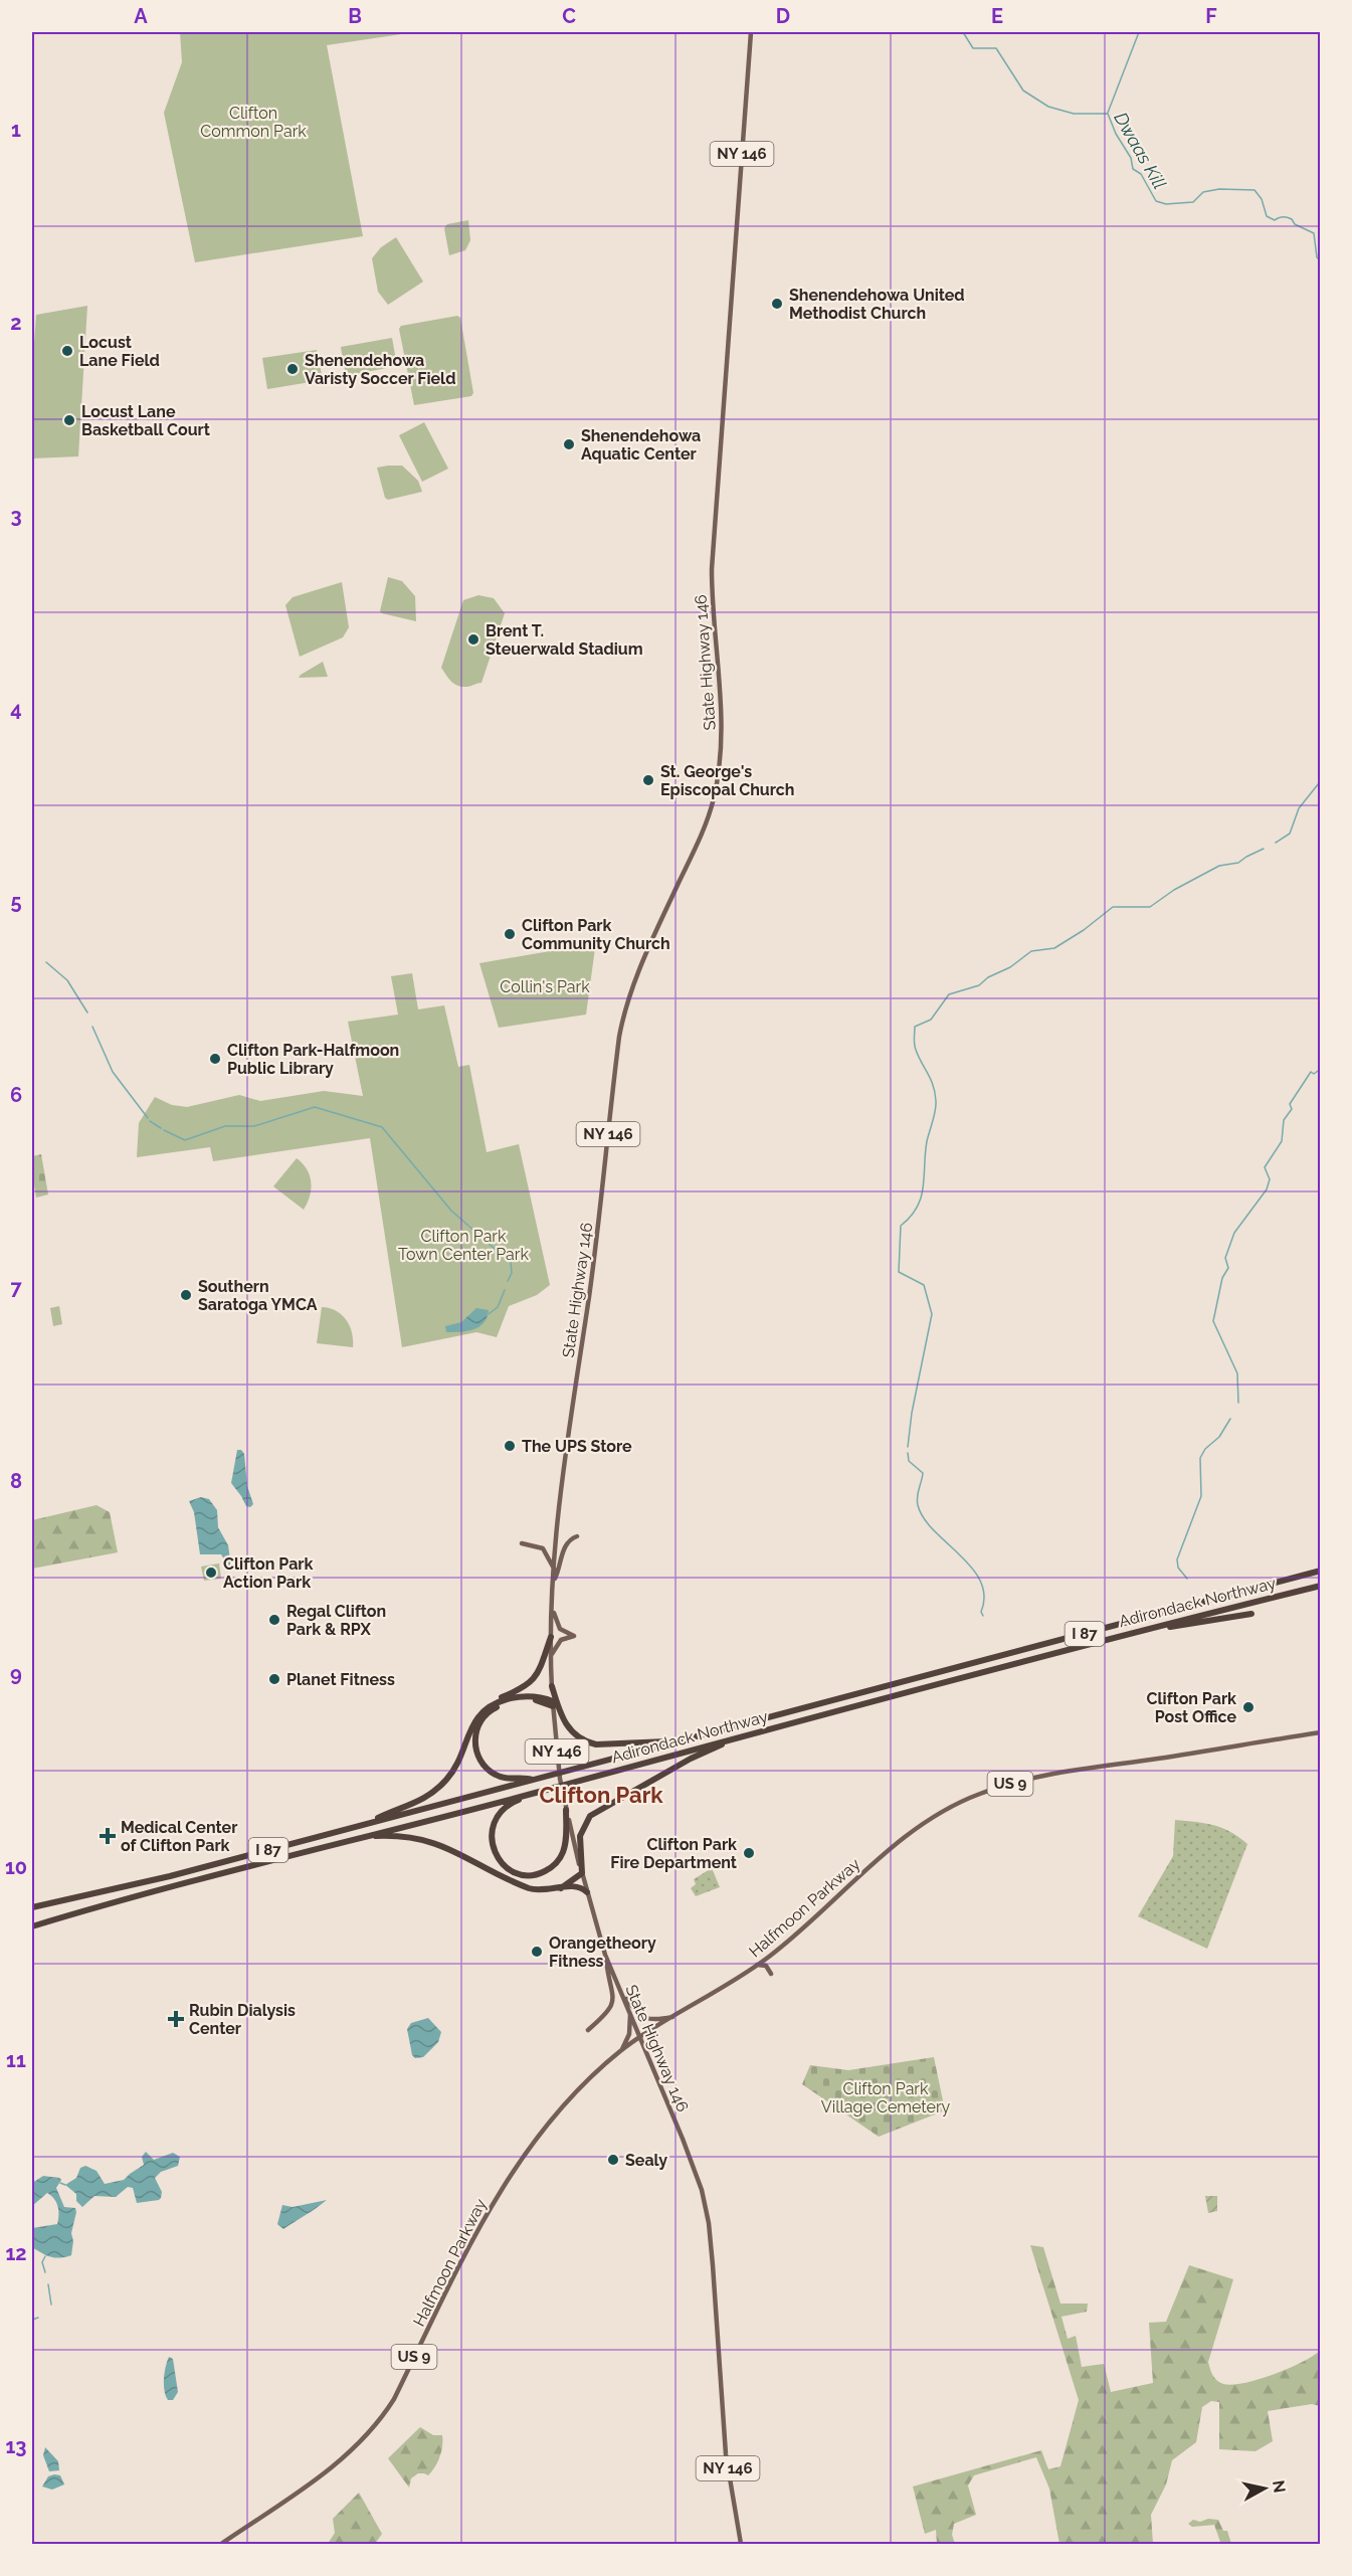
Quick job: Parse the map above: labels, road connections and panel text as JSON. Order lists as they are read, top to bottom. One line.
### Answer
{"streets":{"highway":["Adirondack Northway","I 87"],"main road":["NY 146","State Highway 146","US 9","Halfmoon Parkway"]},"crossings":[["State Highway 146","Halfmoon Parkway"]],"districts":["Clifton Park"],"water":["Dwaas Kill"],"parks":["Clifton Common Park","Collin's Park","Clifton Park Town Center Park","Clifton Park Village Cemetery"],"places":{"other":["Shenendehowa United Methodist Church","Locust Lane Field","Shenendehowa Varisty Soccer Field","Locust Lane Basketball Court","Shenendehowa Aquatic Center","Brent T. Steuerwald Stadium","St. George's Episcopal Church","Clifton Park Community Church","Clifton Park-Halfmoon Public Library","Southern Saratoga YMCA","The UPS Store","Clifton Park Action Park","Regal Clifton Park & RPX","Planet Fitness","Clifton Park Post Office","Clifton Park Fire Department","Orangetheory Fitness","Sealy"],"health":["Medical Center of Clifton Park","Rubin Dialysis Center"]},"north":"right","grid":{"columns":["A","B","C","D","E","F"],"rows":["1","2","3","4","5","6","7","8","9","10","11","12","13"]}}
